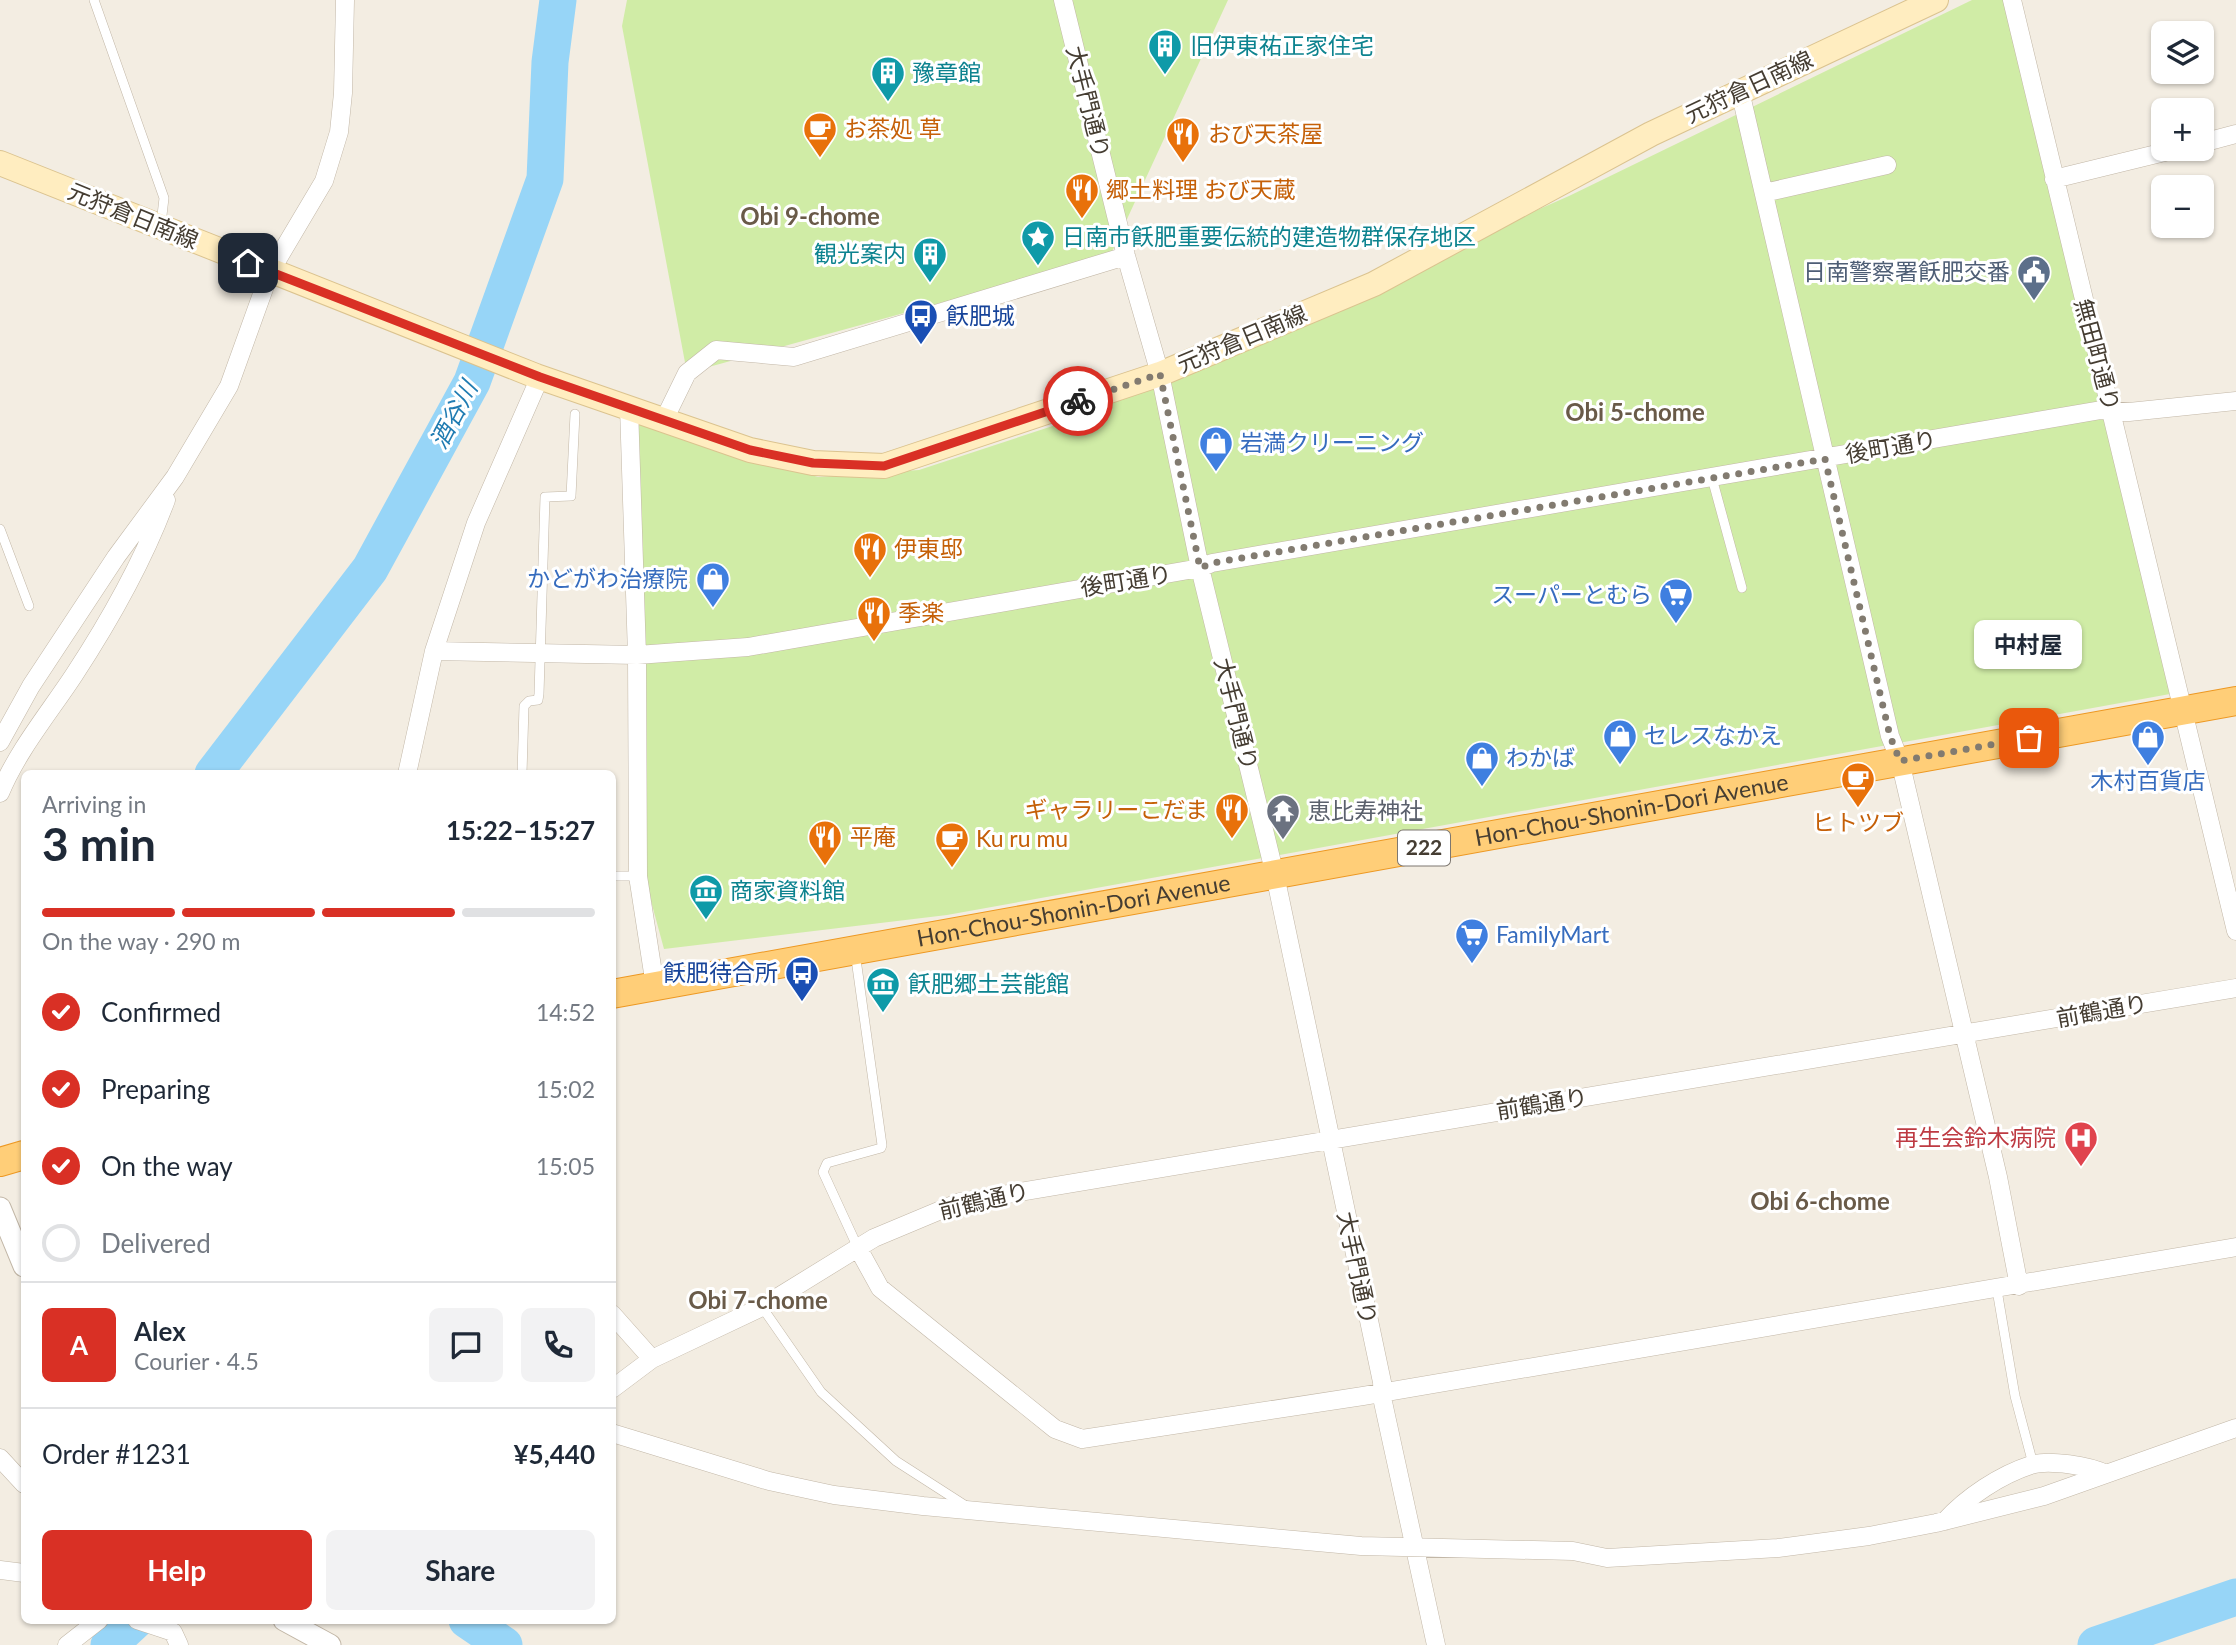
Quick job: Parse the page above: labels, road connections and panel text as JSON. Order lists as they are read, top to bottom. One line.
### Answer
{"streets":{"highway":["Hon-Chou-Shonin-Dori Avenue","222"],"main road":["元狩倉日南線"],"street":["大手門通り","無田町通り","後町通り","前鶴通り"]},"crossings":[["元狩倉日南線","大手門通り"],["大手門通り","後町通り"],["大手門通り","Hon-Chou-Shonin-Dori Avenue"],["大手門通り","前鶴通り"],["無田町通り","後町通り"],["無田町通り","Hon-Chou-Shonin-Dori Avenue"]],"districts":["Obi 9-chome","Obi 5-chome","Obi 6-chome","Obi 7-chome"],"water":["酒谷川"],"places":{"building":["旧伊東祐正家住宅","豫章館","観光案内"],"cafe":["お茶処 草","ヒトツブ","Ku ru mu"],"restaurant":["おび天茶屋","郷土料理 おび天蔵","伊東邸","季楽","ギャラリーこだま","平庵"],"place":["日南市飫肥重要伝統的建造物群保存地区"],"public building":["日南警察署飫肥交番"],"bus stop":["飫肥城","飫肥待合所"],"shop":["岩満クリーニング","かどがわ治療院","セレスなかえ","木村百貨店","わかば"],"supermarket":["スーパーとむら","FamilyMart"],"other":["中村屋"],"temple":["恵比寿神社"],"museum":["商家資料館","飫肥郷土芸能館"],"hospital":["再生会鈴木病院"]},"page":{"map_buttons":["+","−"],"bubble":"中村屋","heading":["3 min","Arriving in","15:22–15:27"],"panel":["Alex","Courier · 4.5","Order #1231","¥5,440"],"bar":"On the way · 290 m","list":[["Confirmed","14:52"],["Preparing","15:02"],["On the way","15:05"],"Delivered"],"round":"A","buttons":["Help","Share"]}}
